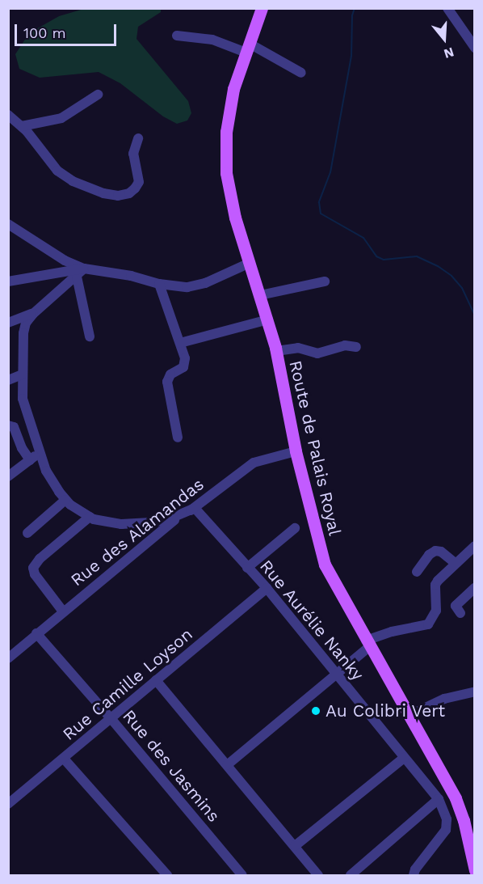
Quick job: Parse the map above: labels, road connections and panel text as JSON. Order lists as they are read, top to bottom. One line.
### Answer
{"streets":{"main road":["Route de Palais Royal"],"street":["Rue des Alamandas","Rue Aurélie Nanky","Rue Camille Loyson","Rue des Jasmins"]},"crossings":[["Route de Palais Royal","Rue des Alamandas"],["Rue des Alamandas","Rue Aurélie Nanky"],["Rue des Alamandas","Rue des Jasmins"],["Rue Aurélie Nanky","Rue Camille Loyson"],["Rue Camille Loyson","Rue des Jasmins"]],"places":["Au Colibri Vert"],"scale_bar":"100 m","north":"bottom"}
